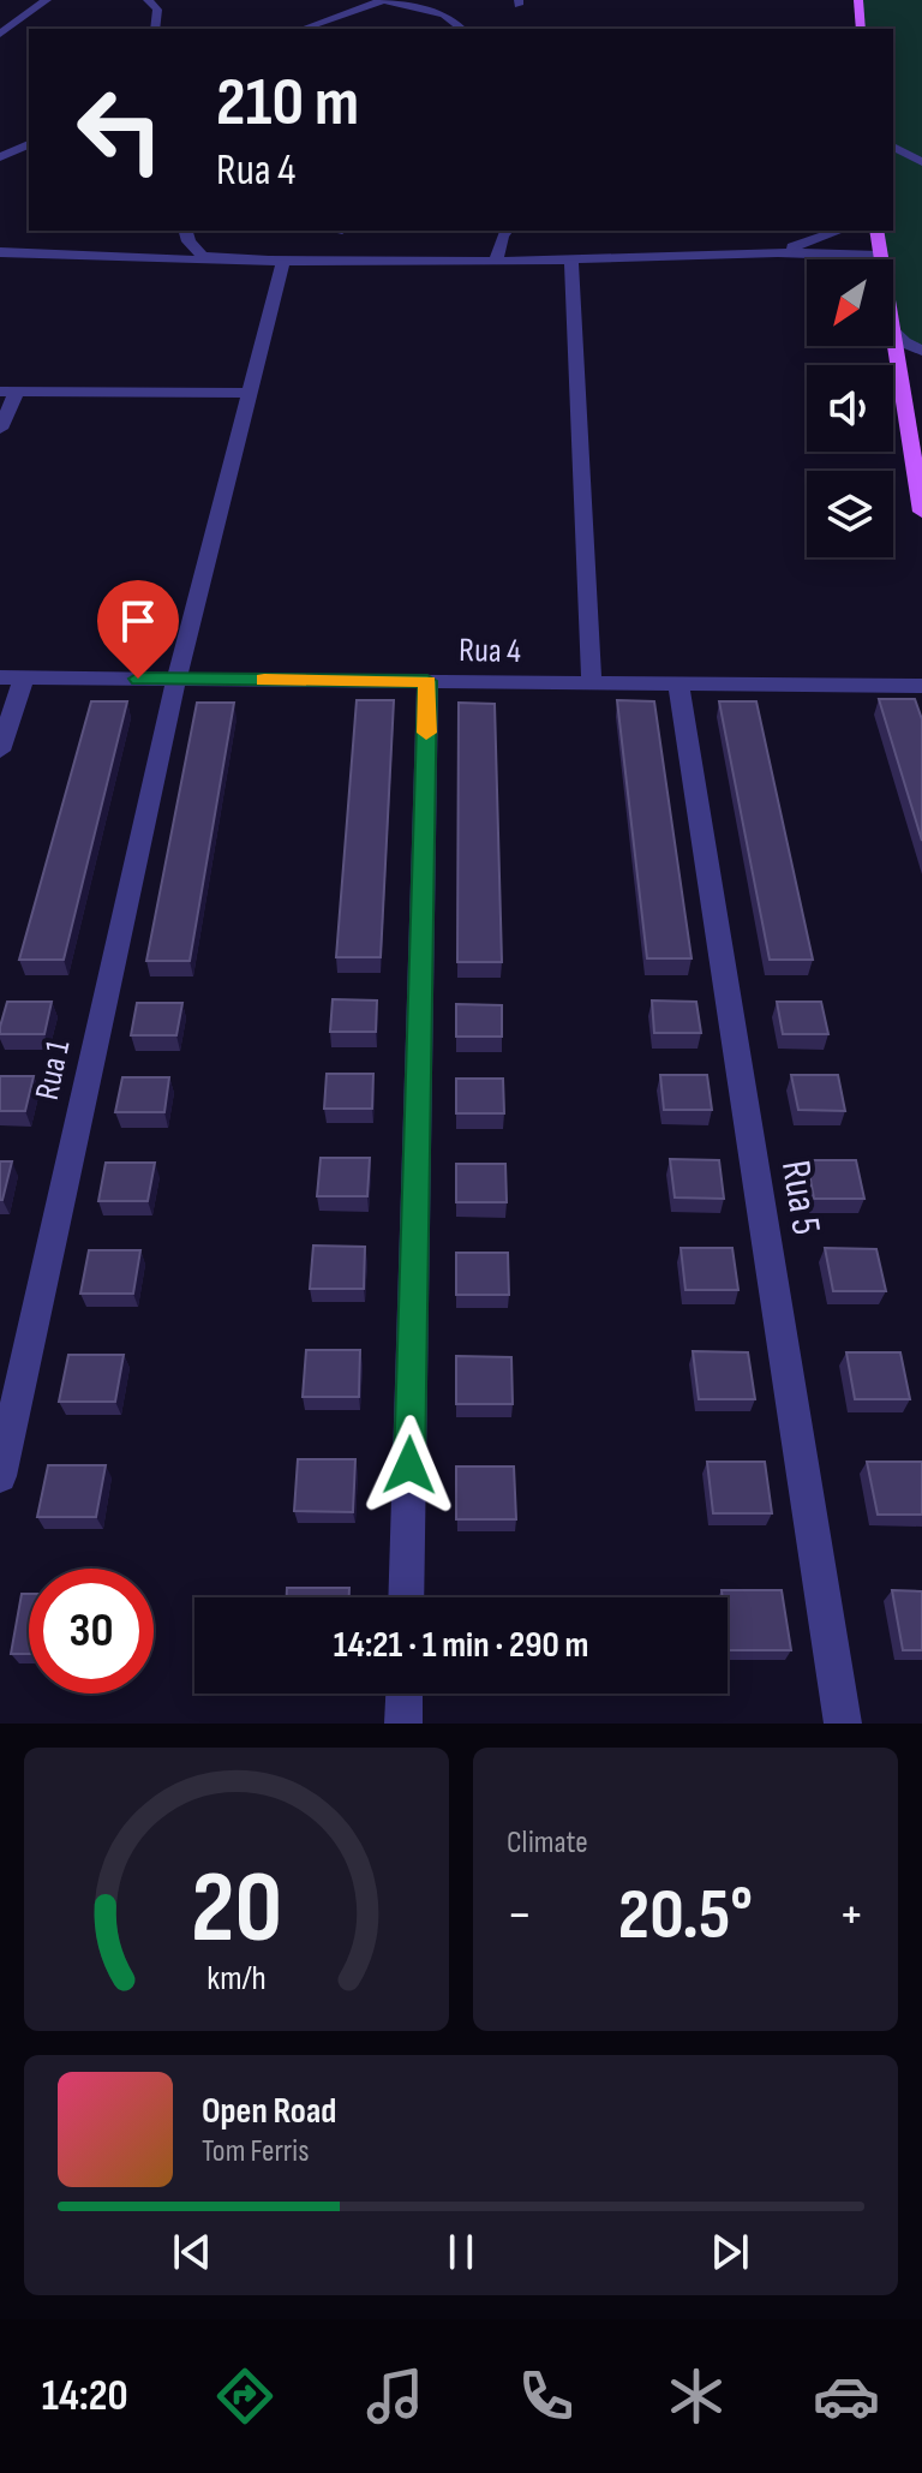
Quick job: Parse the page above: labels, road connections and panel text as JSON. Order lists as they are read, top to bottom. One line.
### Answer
{"streets":{"street":["Rua 4","Rua 1","Rua 5"]},"crossings":[["Rua 4","Rua 1"],["Rua 4","Rua 5"]],"north":"bottom left","page":{"turn":["210 m","Rua 4"],"limit":"30","trip":"14:21 · 1 min · 290 m","tile":"Climate","heat":["−","20.5°","+"],"song":["Open Road","Tom Ferris"],"tabs":"14:20","gauge":["20","km/h"]}}
